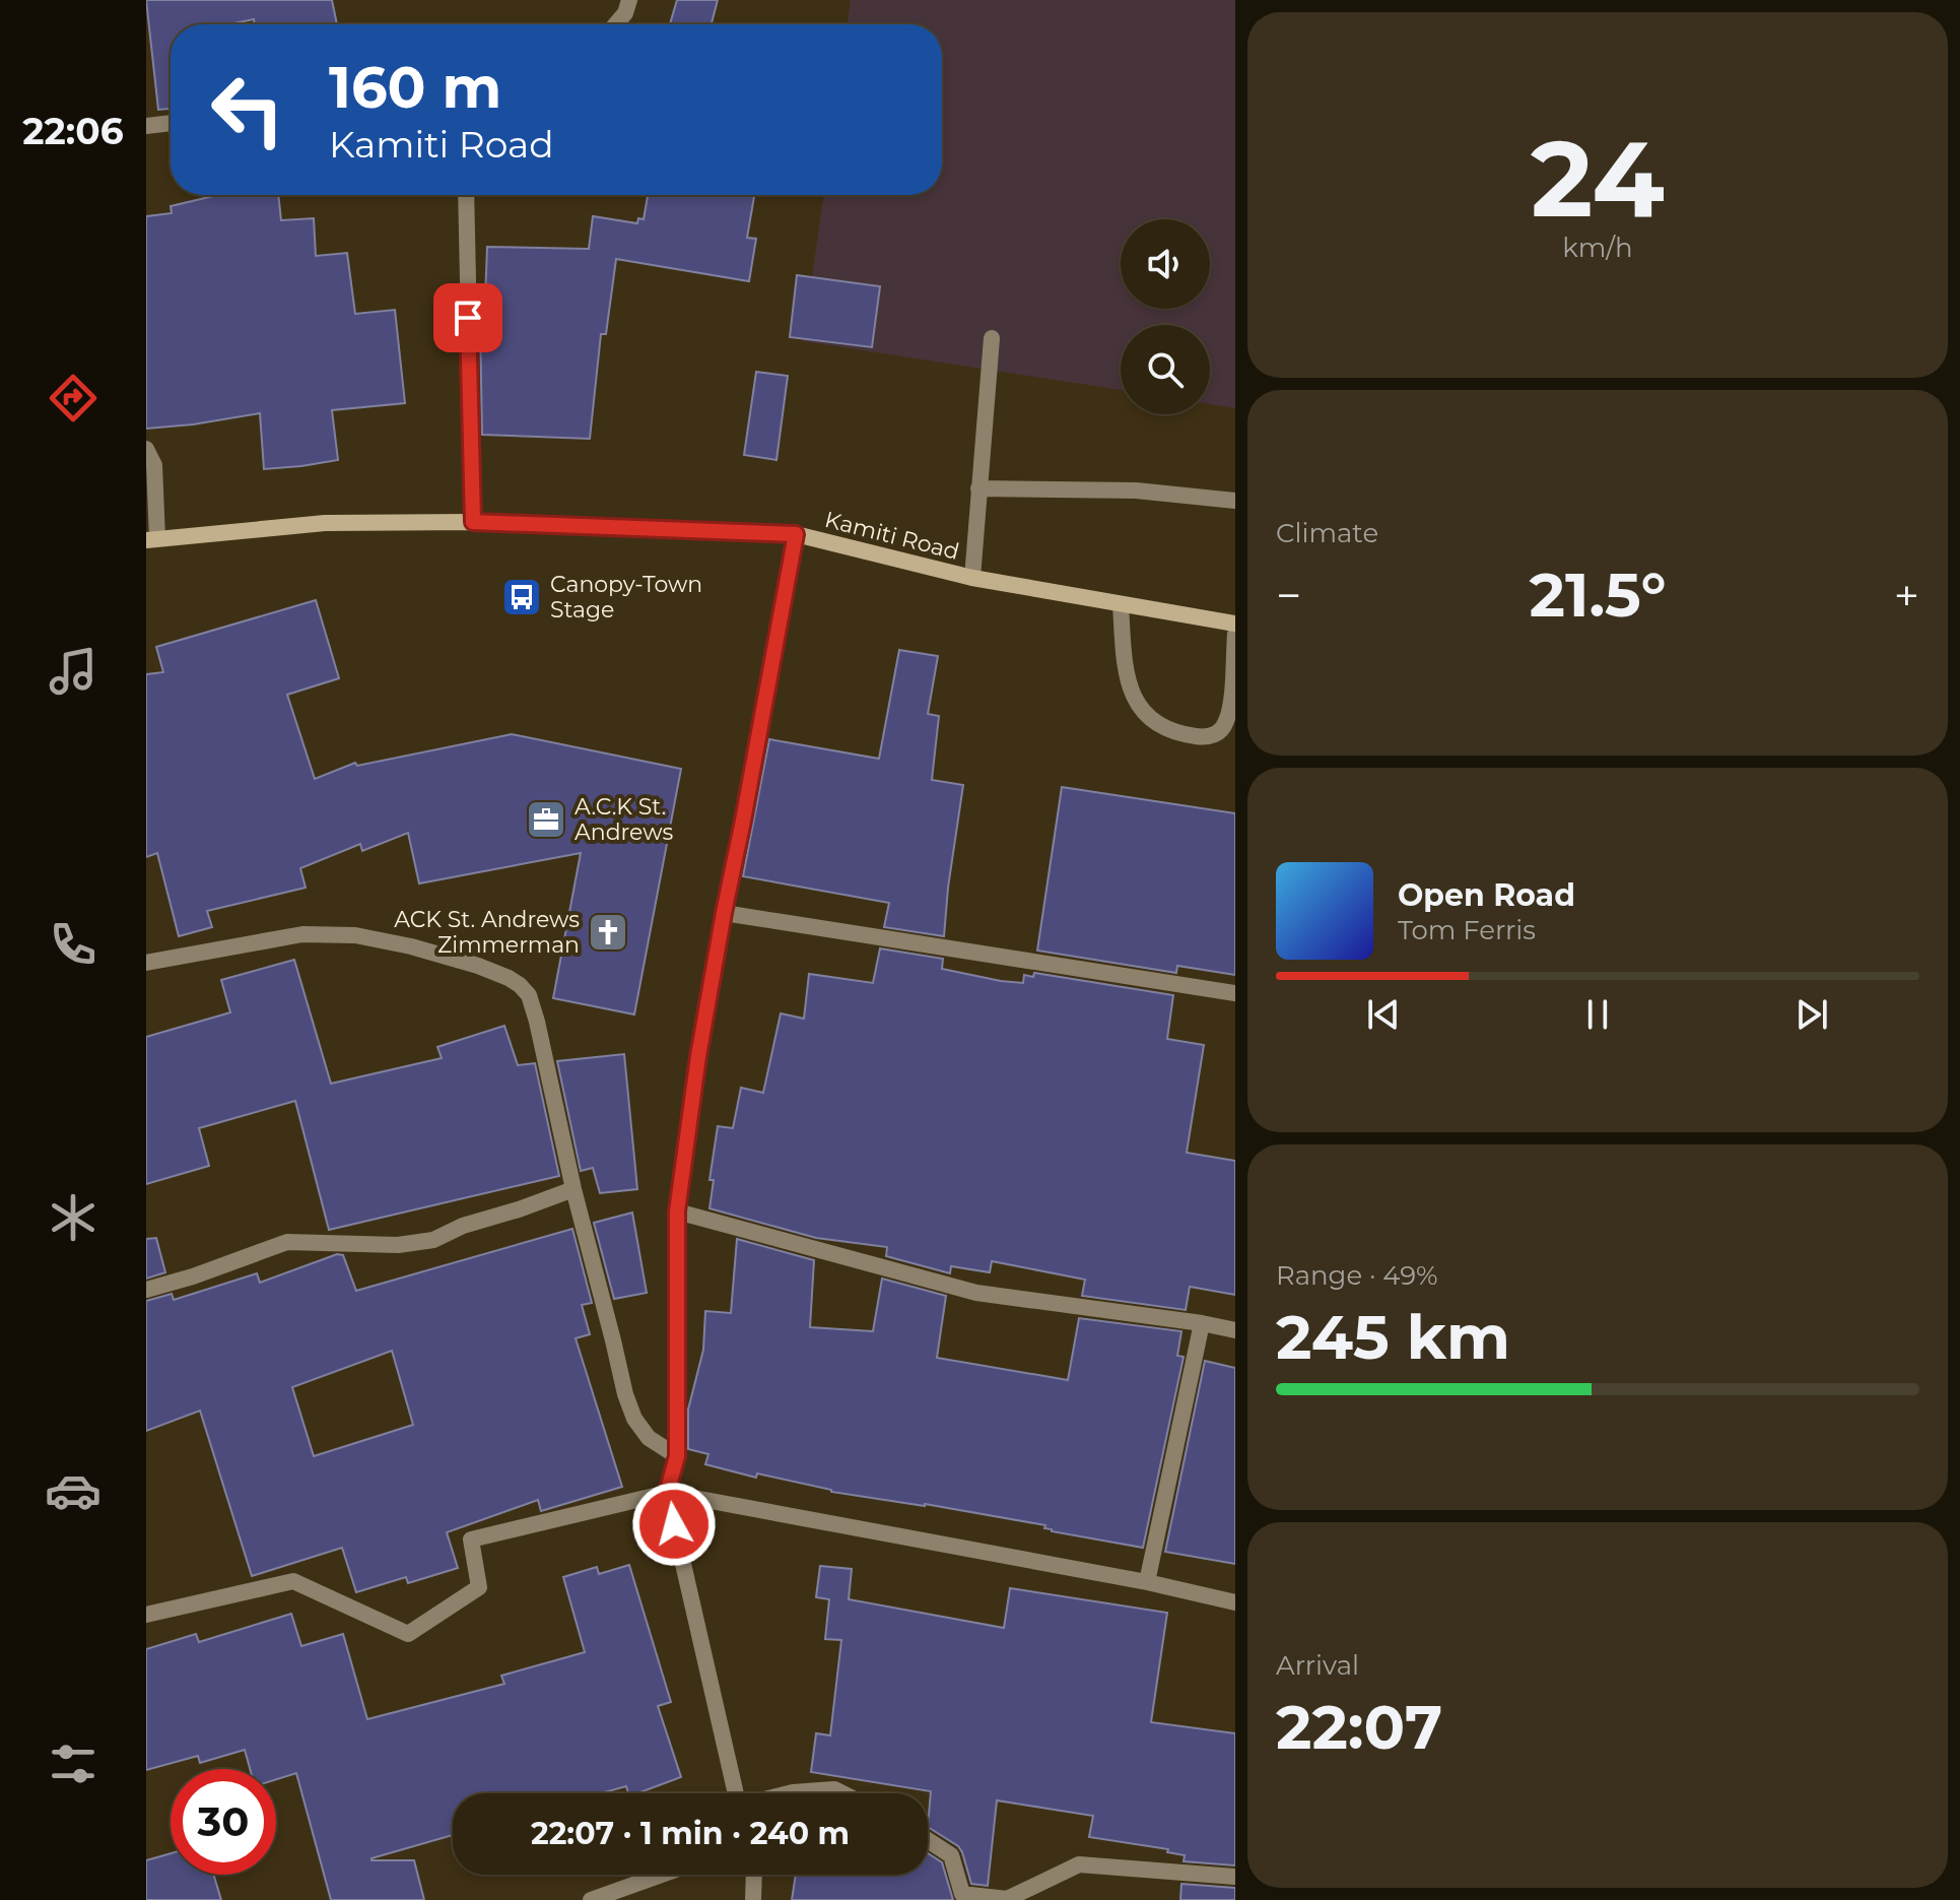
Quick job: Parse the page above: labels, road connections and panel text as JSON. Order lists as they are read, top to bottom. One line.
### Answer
{"streets":{"main road":["Kamiti Road"]},"places":{"bus stop":["Canopy-Town Stage"],"office":["A.C.K St. Andrews"],"church":["ACK St. Andrews Zimmerman"]},"page":{"tabs":"22:06","tile":[["24","km/h"],"Climate",["Range · 49%","245 km"],["Arrival","22:07"]],"turn":["160 m","Kamiti Road"],"heat":["−","21.5°","+"],"song":["Open Road","Tom Ferris"],"limit":"30","trip":"22:07 · 1 min · 240 m"}}
